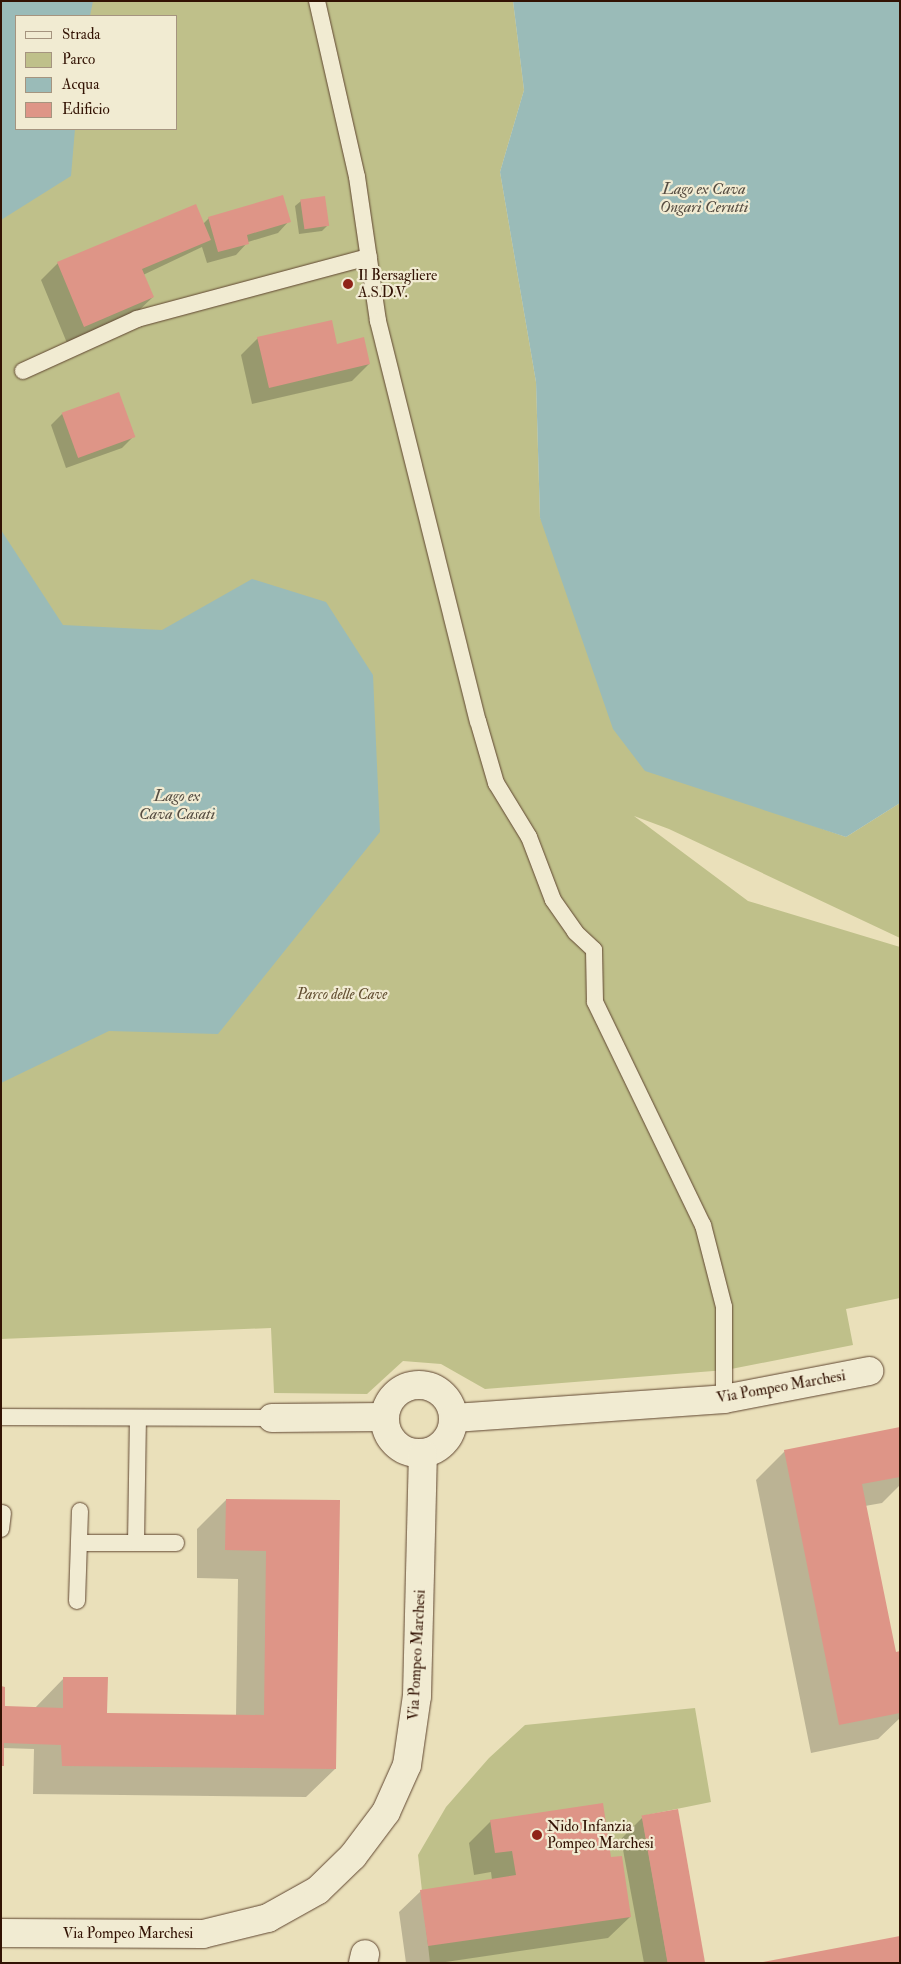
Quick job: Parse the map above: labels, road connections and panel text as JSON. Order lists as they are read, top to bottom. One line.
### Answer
{"streets":{"street":["Via Pompeo Marchesi"]},"water":["Lago ex Cava Ongari Cerutti","Lago ex Cava Casati"],"parks":["Parco delle Cave"],"places":["Il Bersagliere A.S.D.V.","Nido Infanzia Pompeo Marchesi"],"legend":["Strada","Parco","Acqua","Edificio"]}
